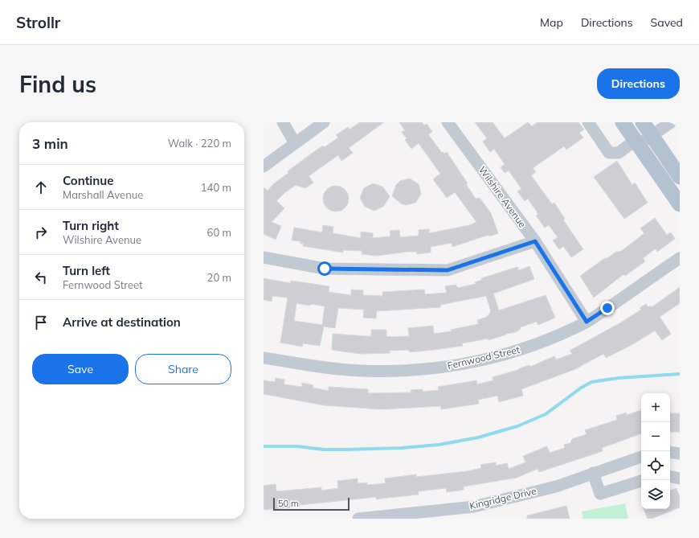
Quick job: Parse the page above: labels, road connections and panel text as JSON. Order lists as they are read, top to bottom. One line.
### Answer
{"streets":{"street":["Wilshire Avenue","Fernwood Street","Kingridge Drive"]},"crossings":[["Wilshire Avenue","Fernwood Street"]],"scale_bar":"50 m","page":{"header":"Strollr","nav":["Map","Directions","Saved"],"buttons":["Directions",["Save","Share"]],"title":"Find us","heading":["3 min","Walk · 220 m"],"list":[["Continue","Marshall Avenue","140 m"],["Turn right","Wilshire Avenue","60 m"],["Turn left","Fernwood Street","20 m"],"Arrive at destination"],"map_buttons":["+","−"],"scale":"50 m"}}
